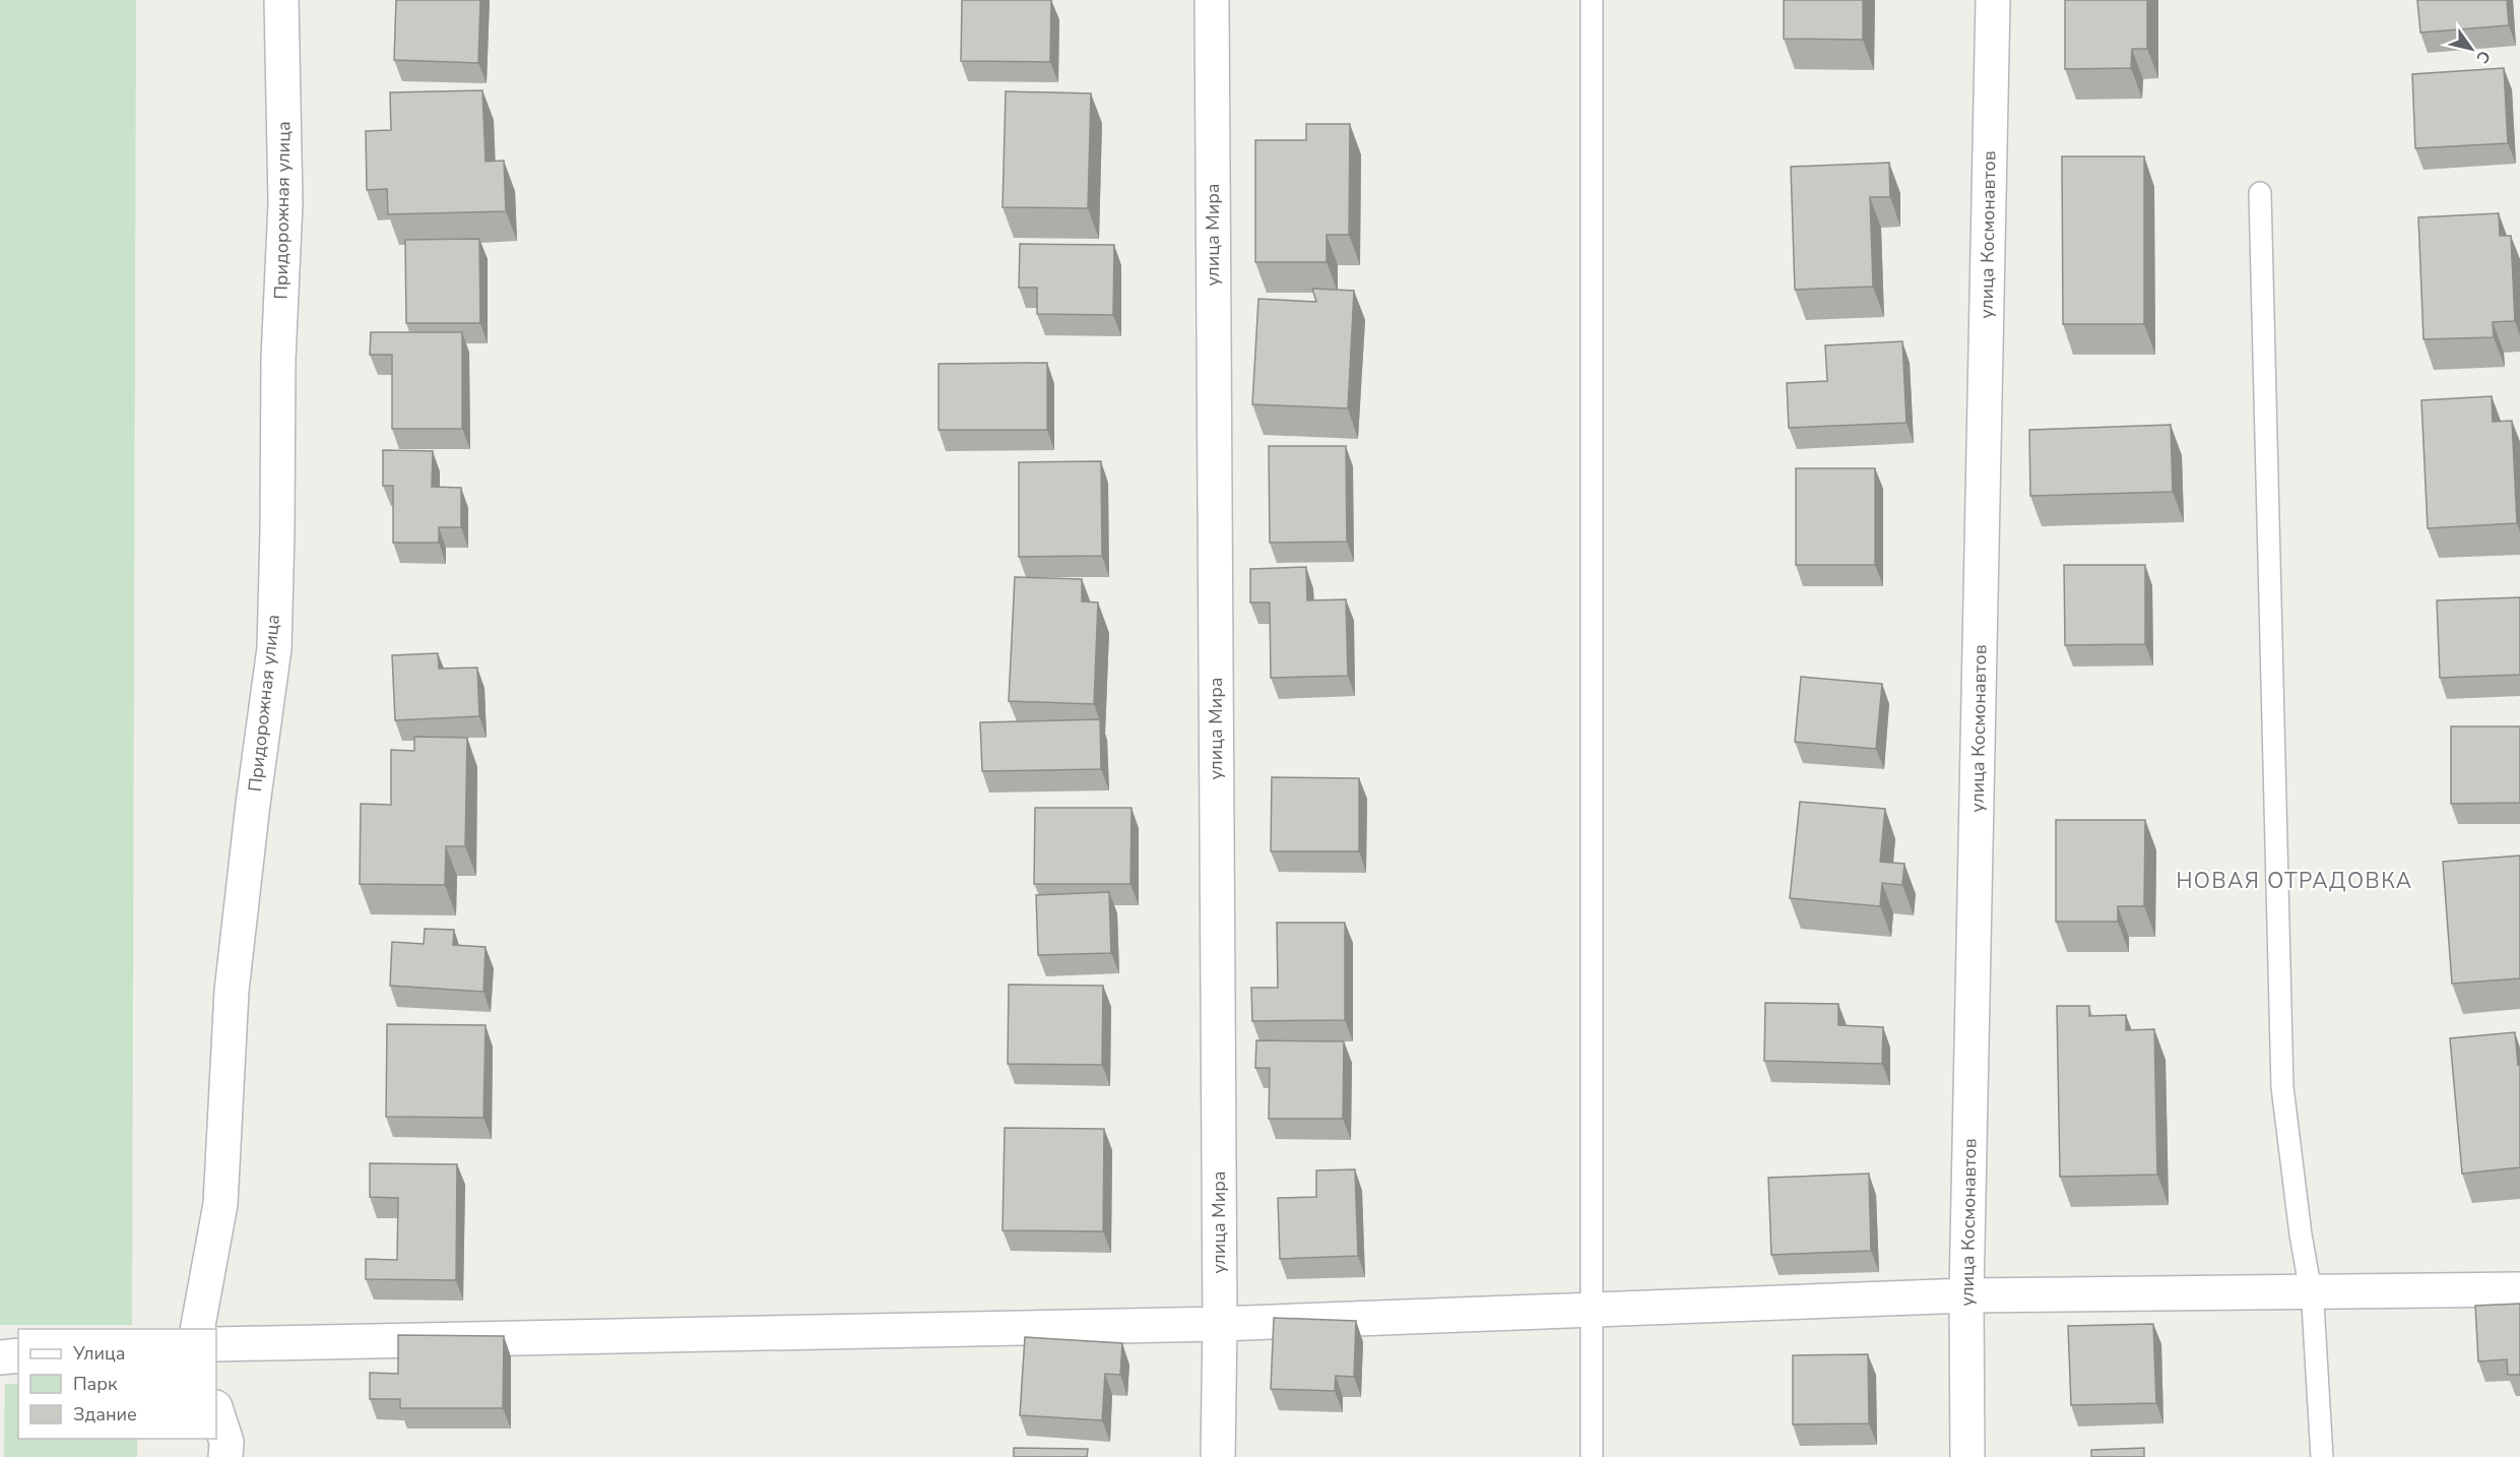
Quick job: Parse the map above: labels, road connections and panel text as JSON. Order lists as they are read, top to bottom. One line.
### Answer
{"streets":{"street":["Придорожная улица","улица Мира","улица Космонавтов"]},"districts":["НОВАЯ ОТРАДОВКА"],"legend":["Улица","Парк","Здание"],"north":"bottom right"}
